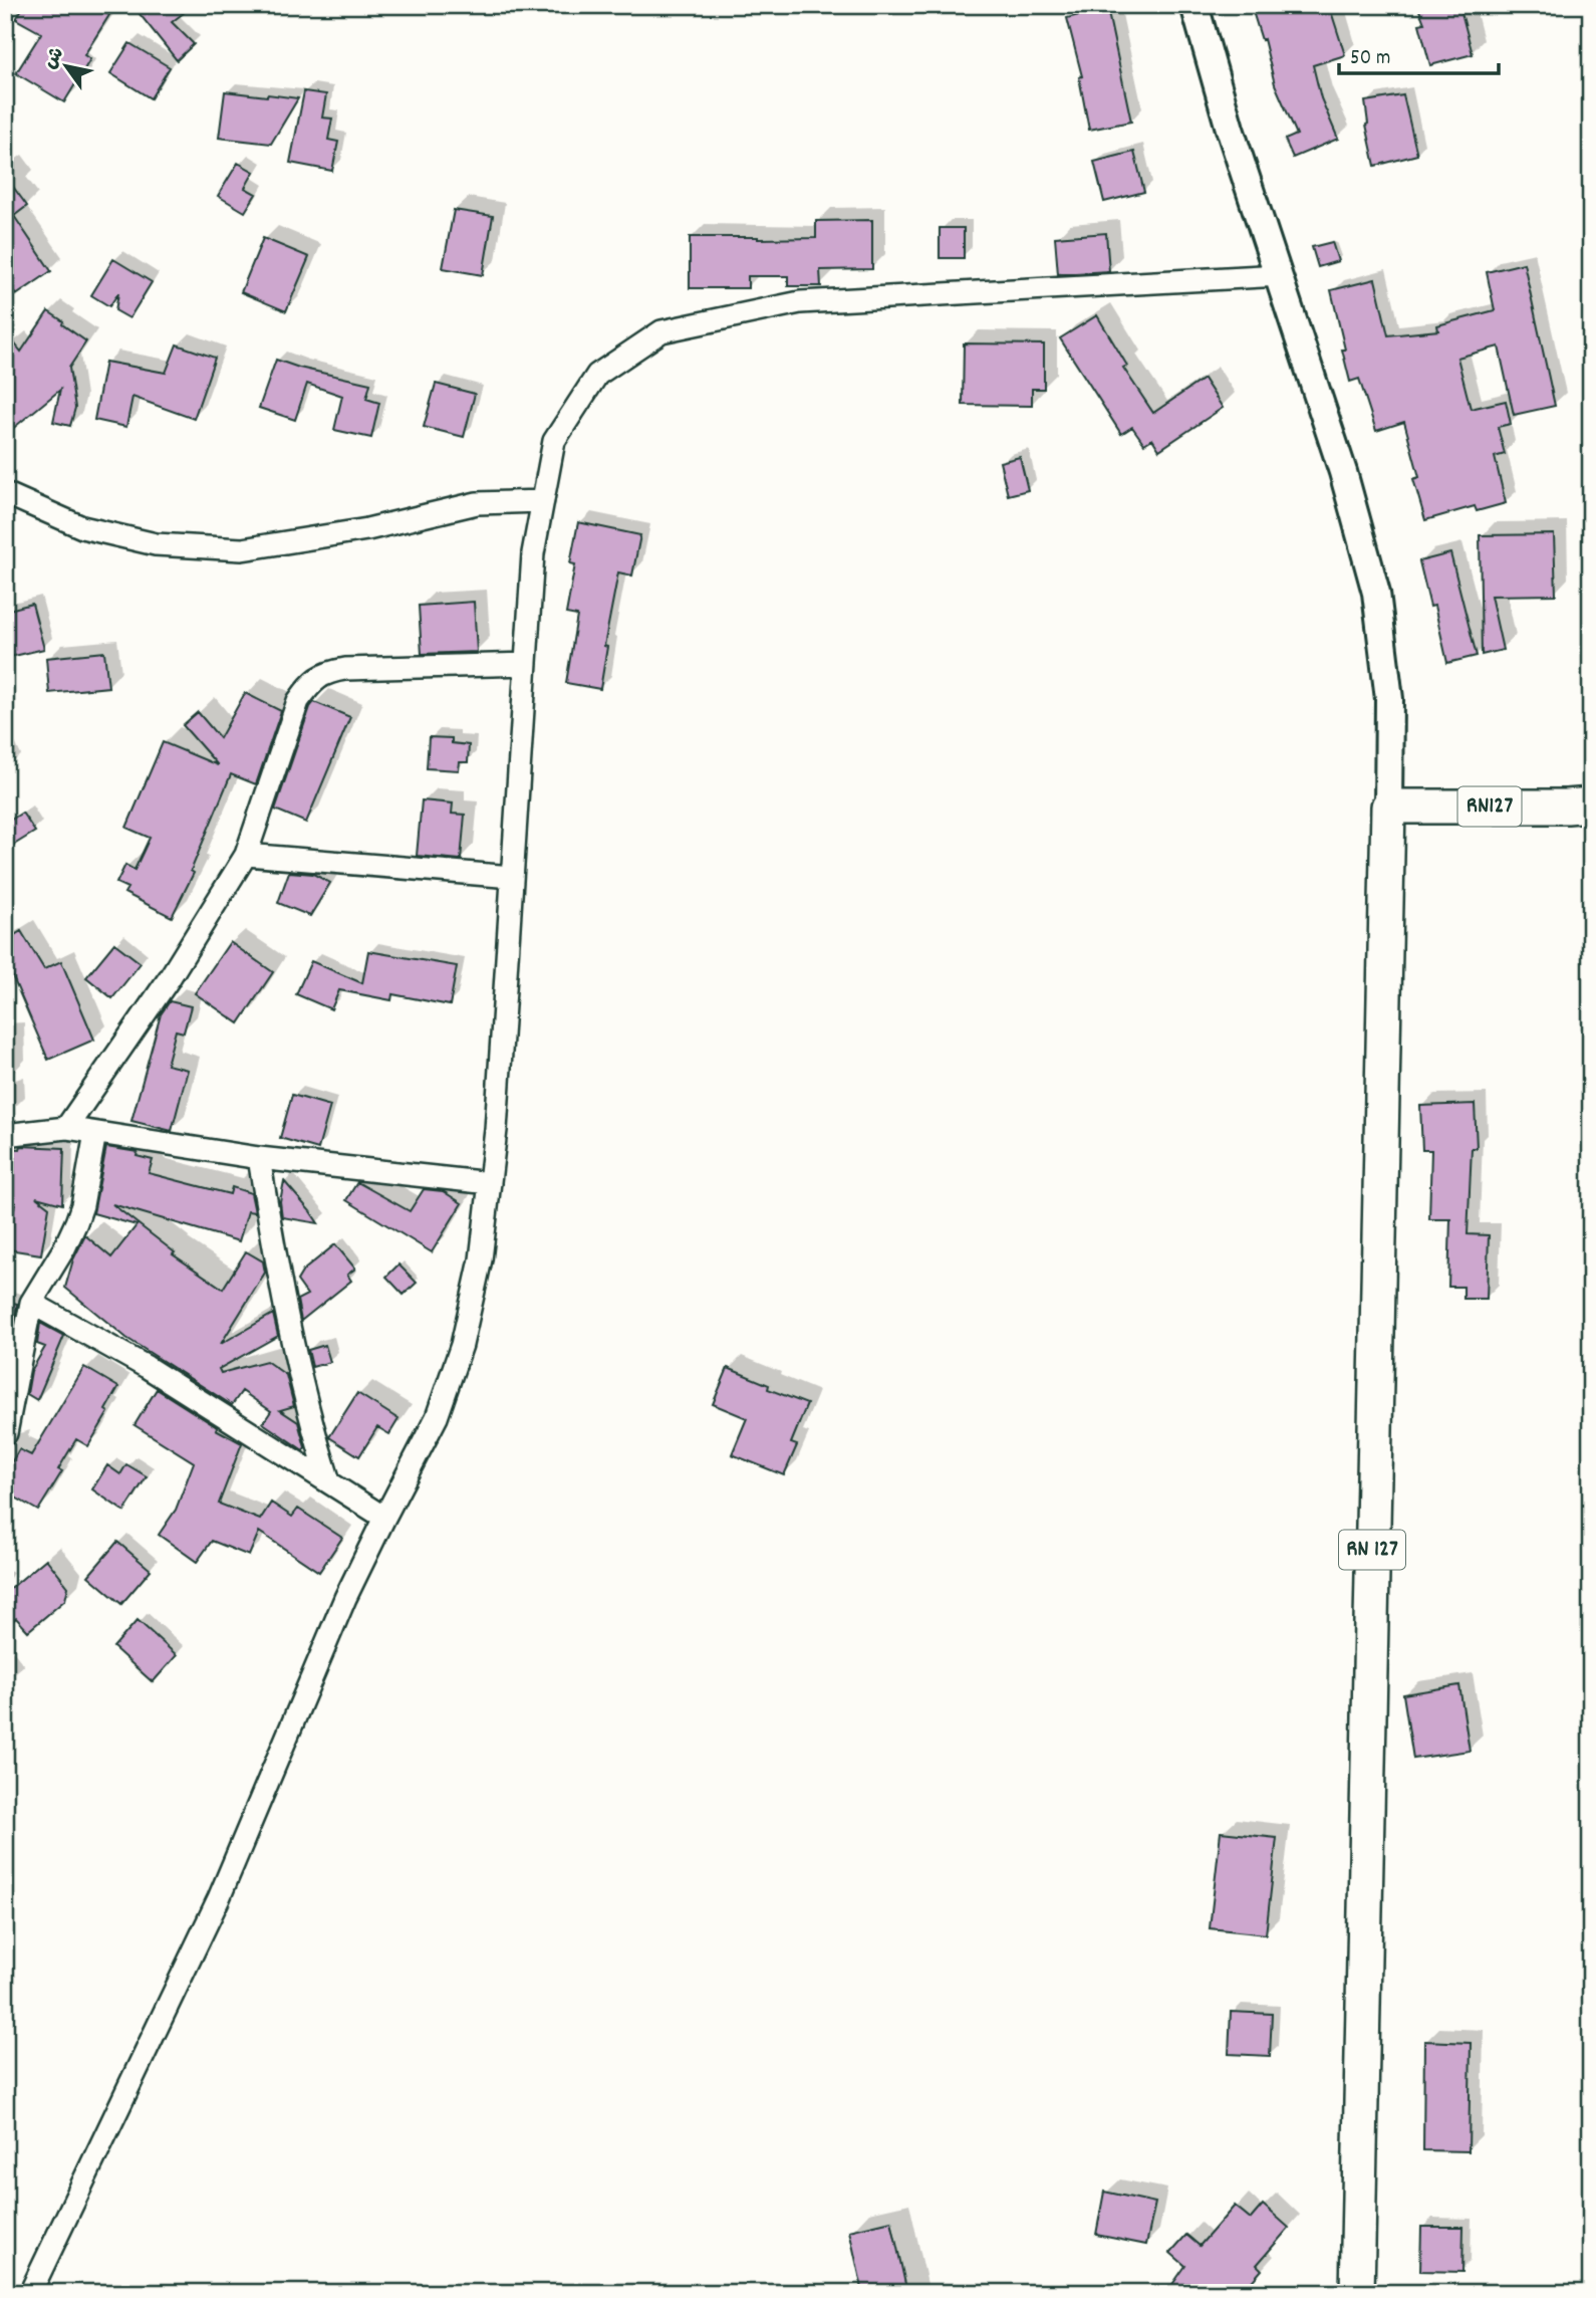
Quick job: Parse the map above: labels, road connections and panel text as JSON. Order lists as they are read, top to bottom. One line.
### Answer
{"streets":{"main road":["RN127","RN 127"]},"crossings":[["RN127","RN 127"]],"scale_bar":"50 m","north":"top left"}
